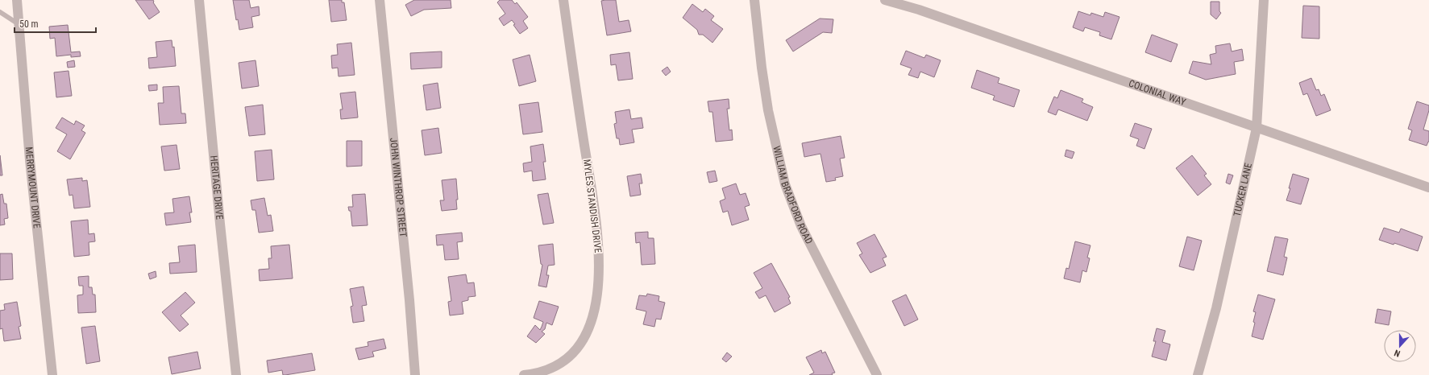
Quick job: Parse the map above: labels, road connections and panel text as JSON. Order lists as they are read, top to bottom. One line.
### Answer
{"streets":{"street":["COLONIAL WAY","MERRYMOUNT DRIVE","HERITAGE DRIVE","JOHN WINTHROP STREET","TUCKER LANE","WILLIAM BRADFORD ROAD","MYLES STANDISH DRIVE"]},"crossings":[["COLONIAL WAY","TUCKER LANE"]],"scale_bar":"50 m","north":"bottom"}
